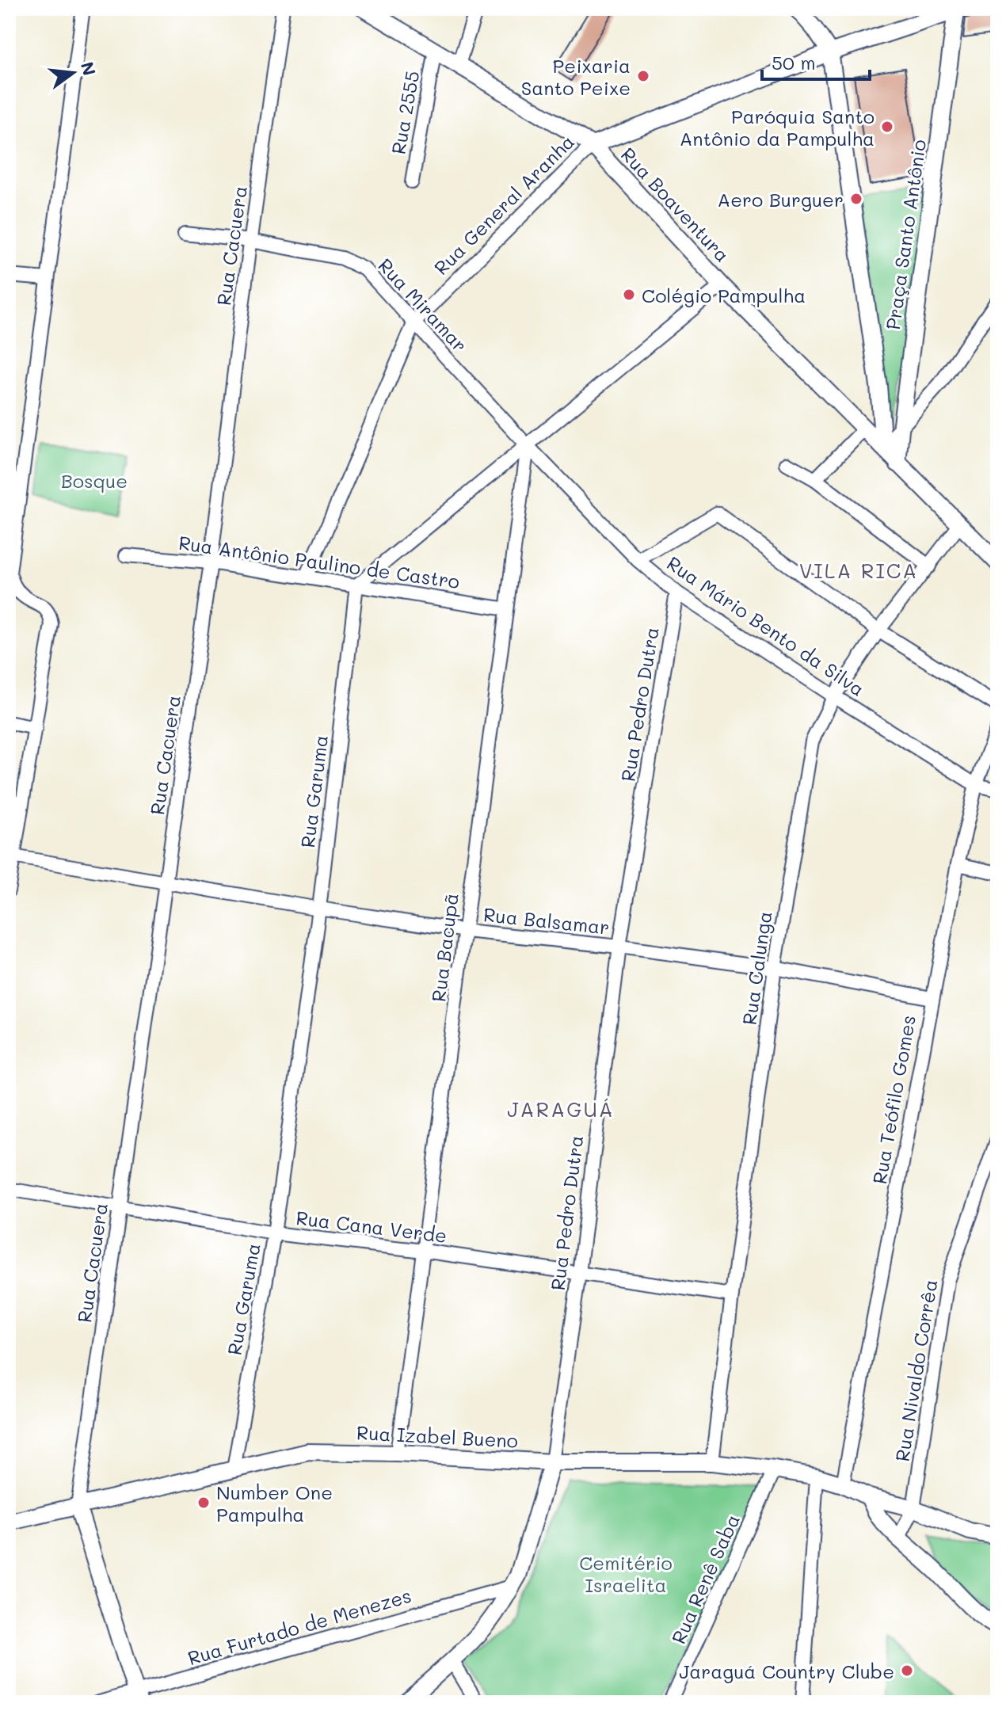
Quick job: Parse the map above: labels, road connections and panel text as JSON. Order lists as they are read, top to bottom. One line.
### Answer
{"streets":{"street":["Rua 2555","Rua General Aranha","Rua Boaventura","Praça Santo Antônio","Rua Cacuera","Rua Miramar","Rua Antônio Paulino de Castro","Rua Mário Bento da Silva","Rua Pedro Dutra","Rua Garuma","Rua Balsamar","Rua Bacupã","Rua Calunga","Rua Teófilo Gomes","Rua Cana Verde","Rua Nivaldo Corrêa","Rua Izabel Bueno","Rua Renê Saba","Rua Furtado de Menezes"]},"crossings":[["Rua 2555","Rua Boaventura"],["Rua General Aranha","Rua Boaventura"],["Rua General Aranha","Praça Santo Antônio"],["Rua General Aranha","Rua Miramar"],["Rua General Aranha","Rua Antônio Paulino de Castro"],["Rua Boaventura","Praça Santo Antônio"],["Rua Boaventura","Rua Calunga"],["Rua Cacuera","Rua Miramar"],["Rua Cacuera","Rua Antônio Paulino de Castro"],["Rua Cacuera","Rua Balsamar"],["Rua Cacuera","Rua Cana Verde"],["Rua Cacuera","Rua Izabel Bueno"],["Rua Miramar","Rua Mário Bento da Silva"],["Rua Miramar","Rua Bacupã"],["Rua Antônio Paulino de Castro","Rua Garuma"],["Rua Antônio Paulino de Castro","Rua Bacupã"],["Rua Mário Bento da Silva","Rua Pedro Dutra"],["Rua Mário Bento da Silva","Rua Bacupã"],["Rua Mário Bento da Silva","Rua Calunga"],["Rua Mário Bento da Silva","Rua Teófilo Gomes"],["Rua Pedro Dutra","Rua Balsamar"],["Rua Pedro Dutra","Rua Cana Verde"],["Rua Pedro Dutra","Rua Izabel Bueno"],["Rua Garuma","Rua Balsamar"],["Rua Garuma","Rua Cana Verde"],["Rua Garuma","Rua Izabel Bueno"],["Rua Balsamar","Rua Bacupã"],["Rua Balsamar","Rua Calunga"],["Rua Balsamar","Rua Teófilo Gomes"],["Rua Bacupã","Rua Cana Verde"],["Rua Bacupã","Rua Izabel Bueno"],["Rua Calunga","Rua Cana Verde"],["Rua Calunga","Rua Izabel Bueno"],["Rua Teófilo Gomes","Rua Izabel Bueno"],["Rua Nivaldo Corrêa","Rua Izabel Bueno"],["Rua Izabel Bueno","Rua Renê Saba"]],"districts":["VILA RICA","JARAGUÁ"],"parks":["Bosque","Cemitério Israelita"],"places":["Peixaria Santo Peixe","Paróquia Santo Antônio da Pampulha","Aero Burguer","Colégio Pampulha","Number One Pampulha","Jaraguá Country Clube"],"scale_bar":"50 m","north":"right"}
